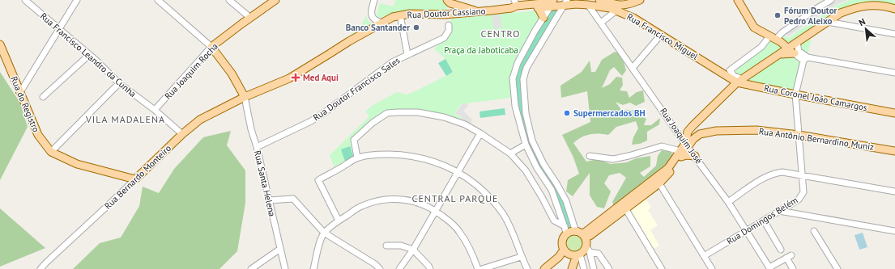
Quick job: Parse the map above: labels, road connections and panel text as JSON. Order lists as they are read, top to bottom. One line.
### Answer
{"streets":{"main road":["Rua Doutor Cassiano","Rua Francisco Miguel","Rua Joaquim Rocha","Rua Coronel João Camargos","Rua do Registro","Rua Antônio Bernardino Muniz","Rua Bernardo Monteiro"],"street":["Rua Francisco Leandro da Cunha","Rua Doutor Francisco Sales","Rua Joaquim José","Rua Santa Helena","Rua Domingos Belém"]},"crossings":[["Rua Doutor Cassiano","Rua Francisco Miguel"],["Rua Doutor Cassiano","Rua Bernardo Monteiro"],["Rua Doutor Cassiano","Rua Santa Helena"],["Rua Francisco Miguel","Rua Coronel João Camargos"],["Rua Francisco Miguel","Rua Joaquim José"],["Rua Francisco Leandro da Cunha","Rua Joaquim Rocha"],["Rua Francisco Leandro da Cunha","Rua Bernardo Monteiro"],["Rua Doutor Francisco Sales","Rua Santa Helena"],["Rua Coronel João Camargos","Rua Domingos Belém"],["Rua do Registro","Rua Bernardo Monteiro"],["Rua Joaquim José","Rua Domingos Belém"],["Rua Antônio Bernardino Muniz","Rua Domingos Belém"],["Rua Bernardo Monteiro","Rua Santa Helena"]],"districts":["CENTRO","VILA MADALENA","CENTRAL PARQUE"],"parks":["Praça da Jaboticaba"],"places":{"other":["Fórum Doutor Pedro Aleixo","Banco Santander","Supermercados BH"],"health":["Med Aqui"]},"north":"top left"}
